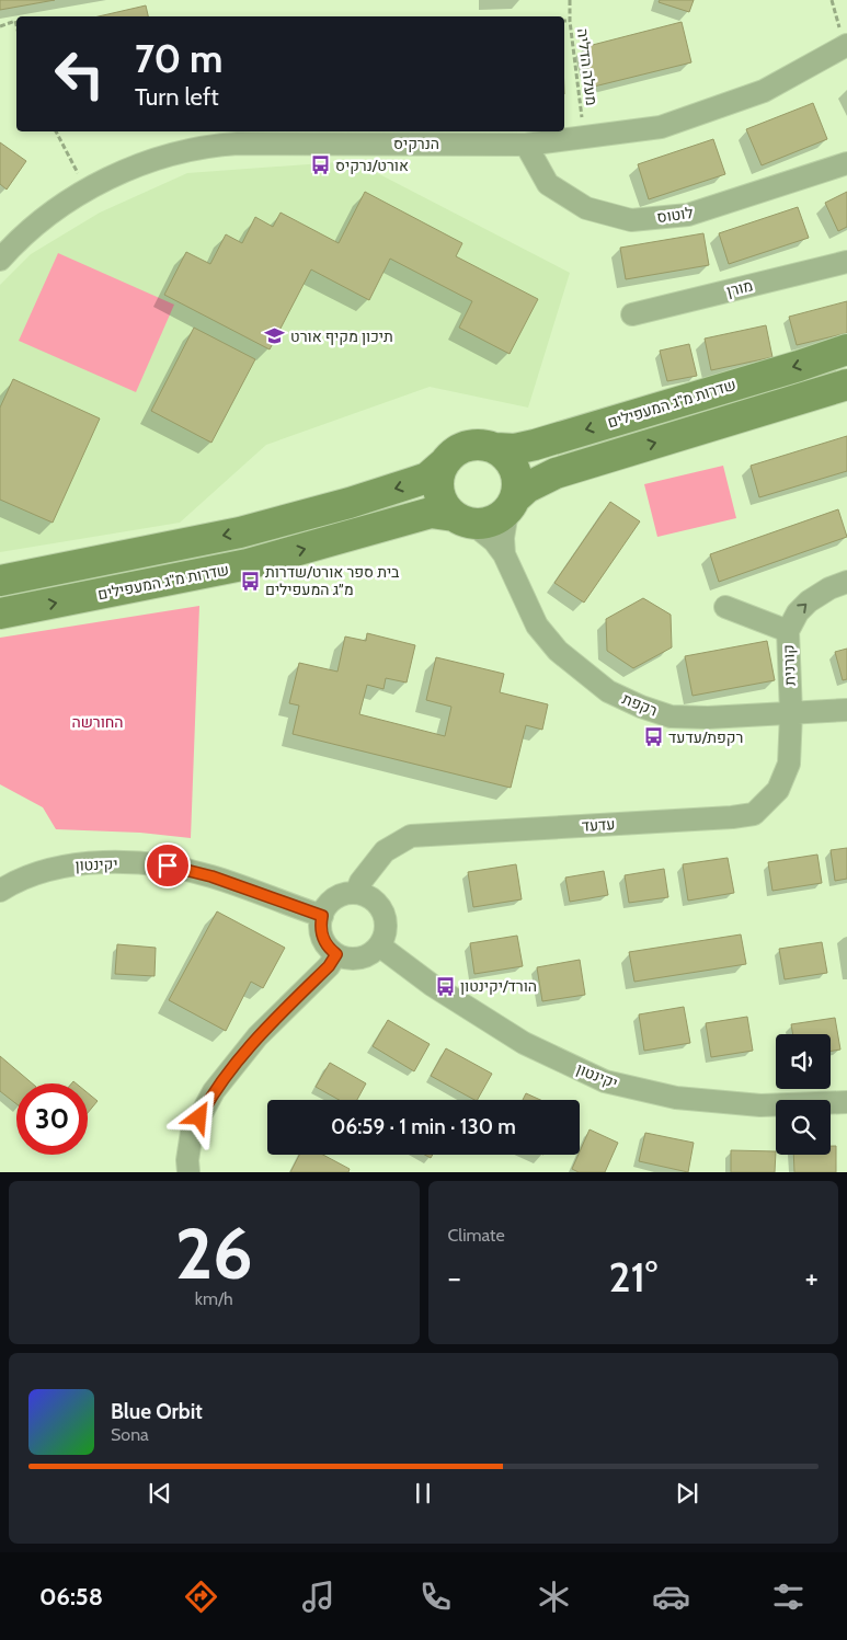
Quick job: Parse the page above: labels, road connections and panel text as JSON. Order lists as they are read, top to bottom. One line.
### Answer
{"streets":{"main road":["שדרות מ\"ג המעפילים"],"street":["הנרקיס","לוטוס","מורן","קורנית","רקפת","עדעד","יקינטון"],"path":["מעלה הדליה"]},"crossings":[["מעלה הדליה","הנרקיס"],["הנרקיס","לוטוס"],["שדרות מ\"ג המעפילים","רקפת"],["קורנית","רקפת"],["קורנית","עדעד"],["רקפת","עדעד"],["עדעד","יקינטון"]],"one_way":["קורנית"],"parks":["החורשה"],"places":{"bus stop":["אורט/נרקיס","בית ספר אורט/שדרות מ״ג המעפילים","רקפת/עדעד","הורד/יקינטון"],"school or university":["תיכון מקיף אורט"]},"page":{"turn":["70 m","Turn left"],"limit":"30","trip":"06:59 · 1 min · 130 m","tile":[["26","km/h"],"Climate"],"heat":["−","21°","+"],"song":["Blue Orbit","Sona"],"tabs":"06:58"}}
